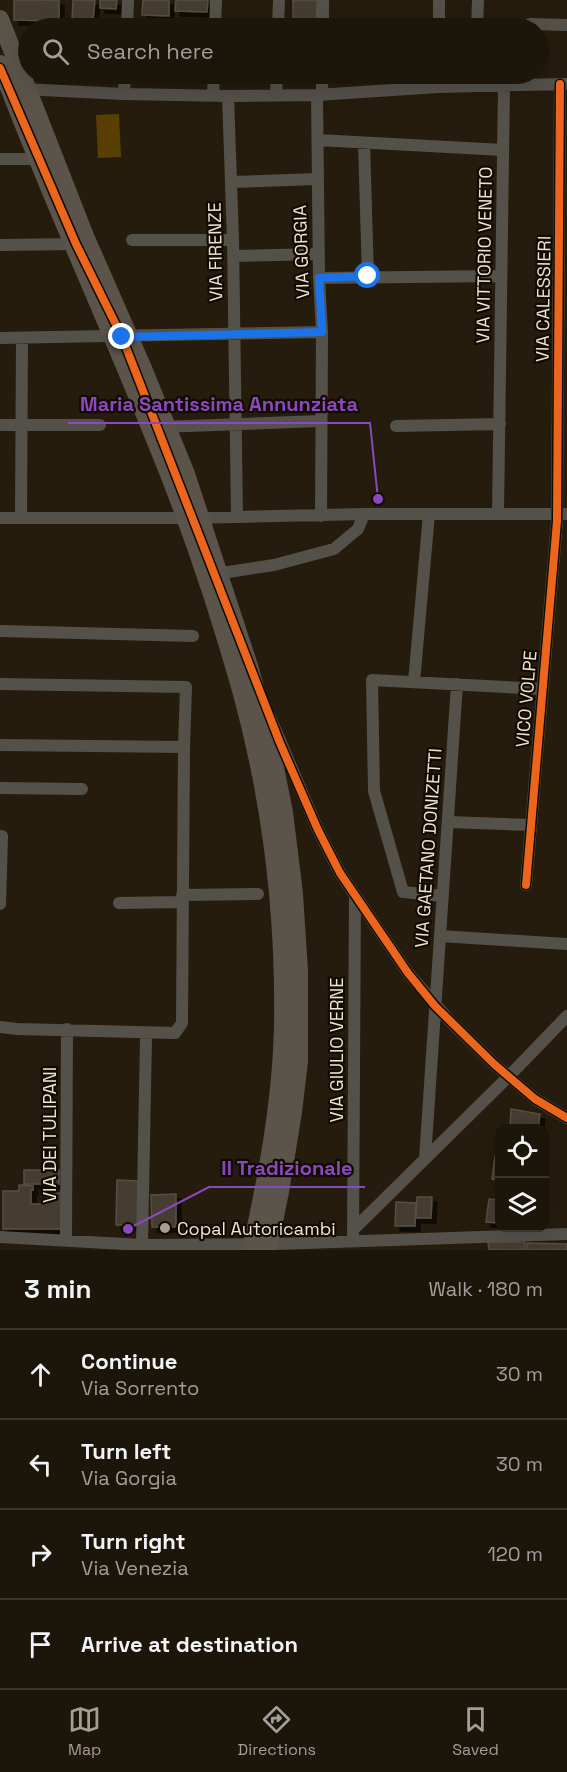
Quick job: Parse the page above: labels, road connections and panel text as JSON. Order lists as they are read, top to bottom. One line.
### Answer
{"streets":{"street":["VIA FIRENZE","VIA GORGIA","VIA VITTORIO VENETO","VIA CALESSIERI","VICO VOLPE","VIA GAETANO DONIZETTI","VIA GIULIO VERNE","VIA DEI TULIPANI"]},"crossings":[["VIA CALESSIERI","VICO VOLPE"]],"places":["Maria Santissima Annunziata","Copal Autoricambi","Il Tradizionale"],"page":{"search":"Search here","heading":["3 min","Walk · 180 m"],"list":[["Continue","Via Sorrento","30 m"],["Turn left","Via Gorgia","30 m"],["Turn right","Via Venezia","120 m"],"Arrive at destination"],"nav":["Map","Directions","Saved"]}}
